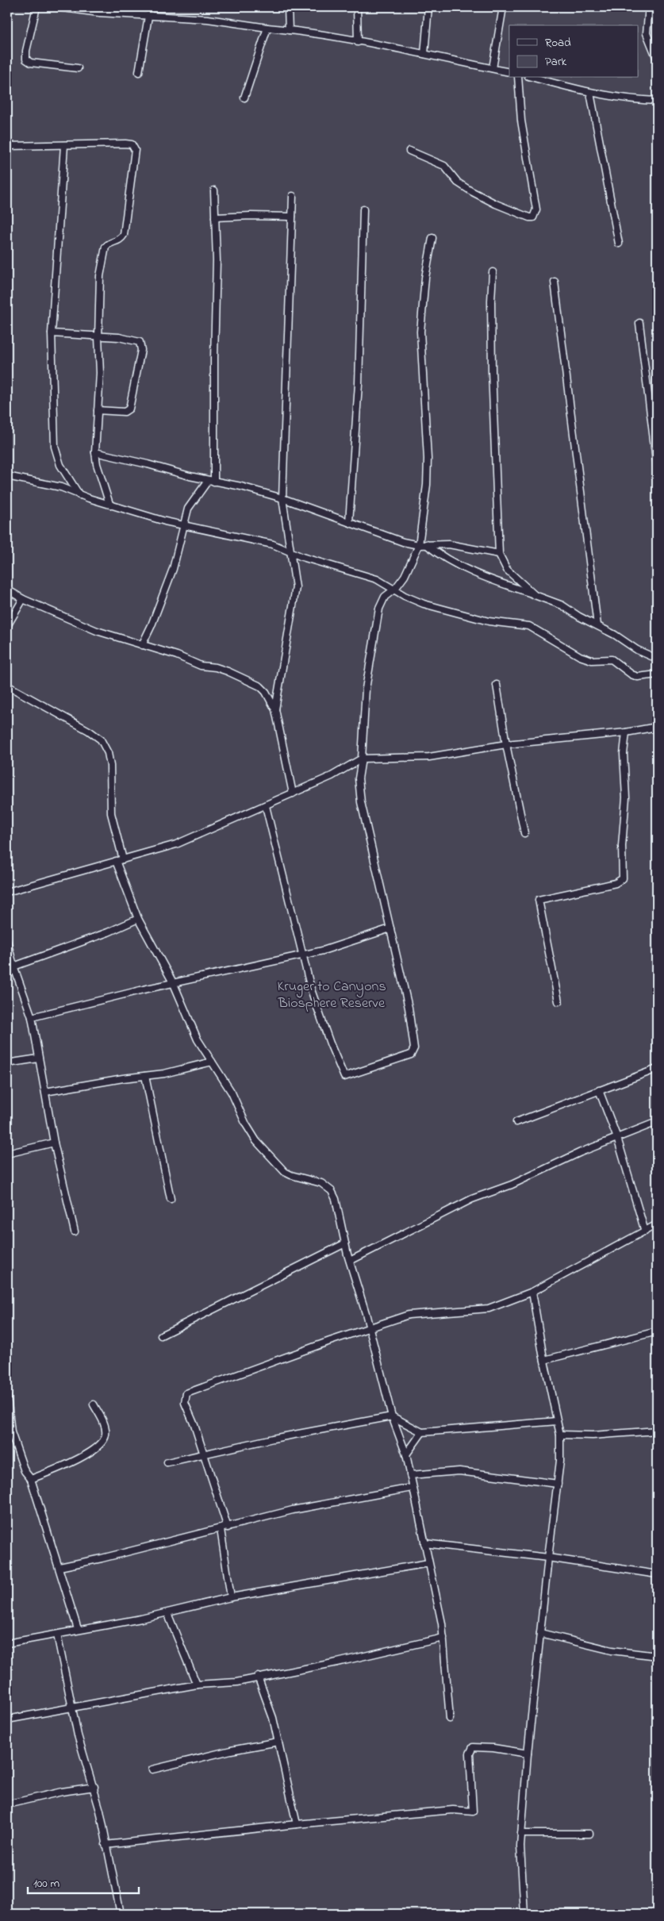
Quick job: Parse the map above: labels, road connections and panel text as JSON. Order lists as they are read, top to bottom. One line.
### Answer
{"parks":["Kruger to Canyons Biosphere Reserve"],"legend":["Road","Park"],"scale_bar":"100 m"}
